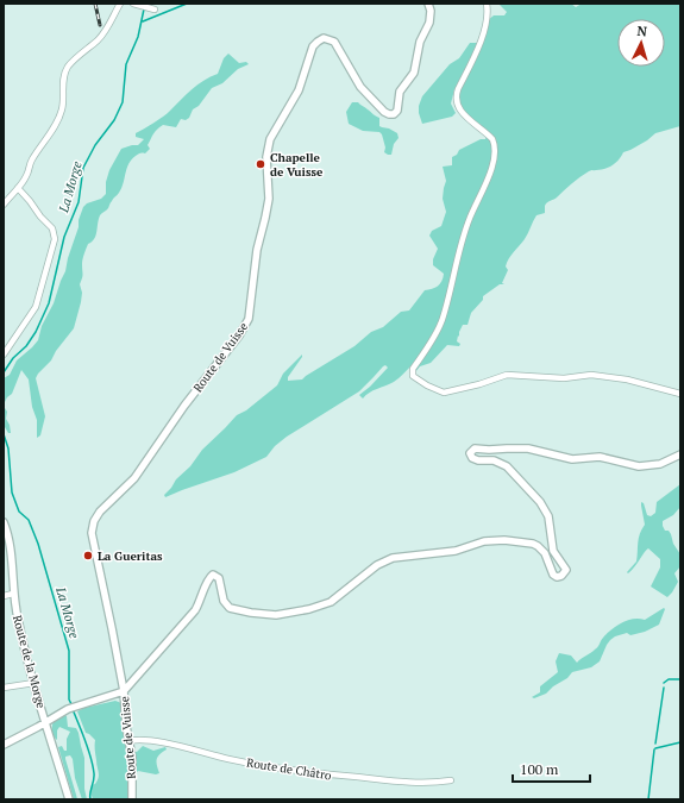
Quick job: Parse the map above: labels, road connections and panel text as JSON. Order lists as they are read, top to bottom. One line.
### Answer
{"streets":{"street":["Route de Vuisse","Route de la Morge","Route de Châtro"]},"crossings":[["Route de Vuisse","Route de Châtro"]],"water":["La Morge"],"places":["Chapelle de Vuisse","La Gueritas"],"scale_bar":"100 m","north":"top"}
